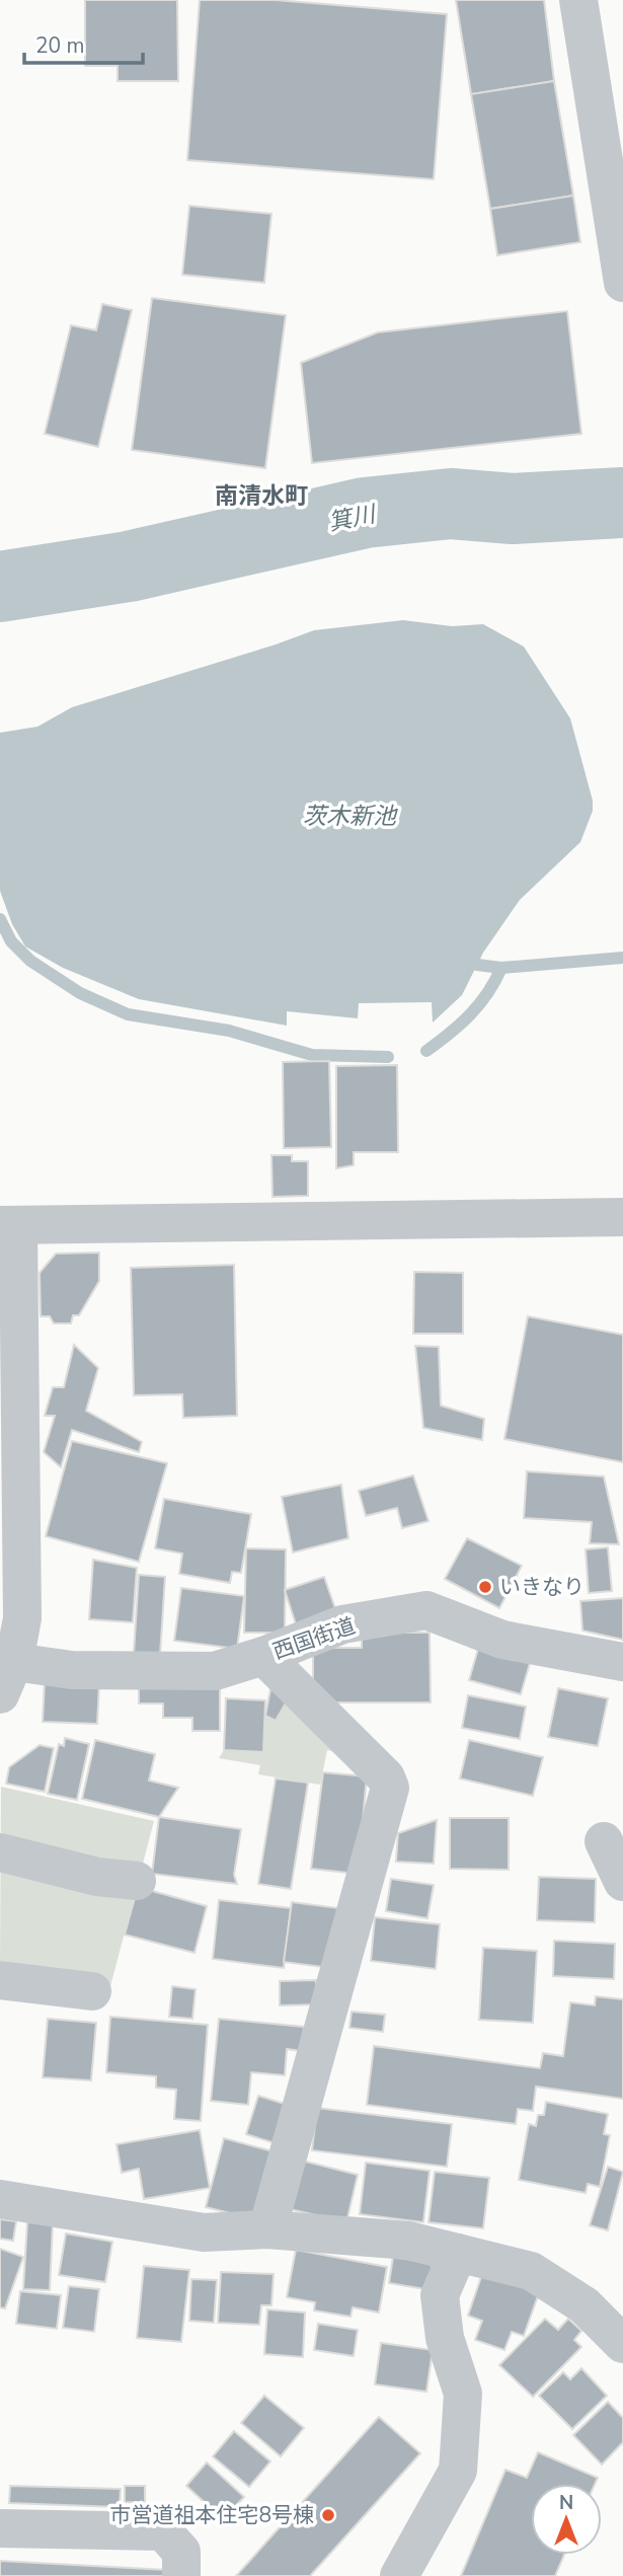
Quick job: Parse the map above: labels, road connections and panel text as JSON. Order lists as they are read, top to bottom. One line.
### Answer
{"streets":{"street":["西国街道"]},"districts":["南清水町"],"water":["箕川","茨木新池"],"places":["いきなり","市営道祖本住宅8号棟"],"scale_bar":"20 m","north":"top"}
